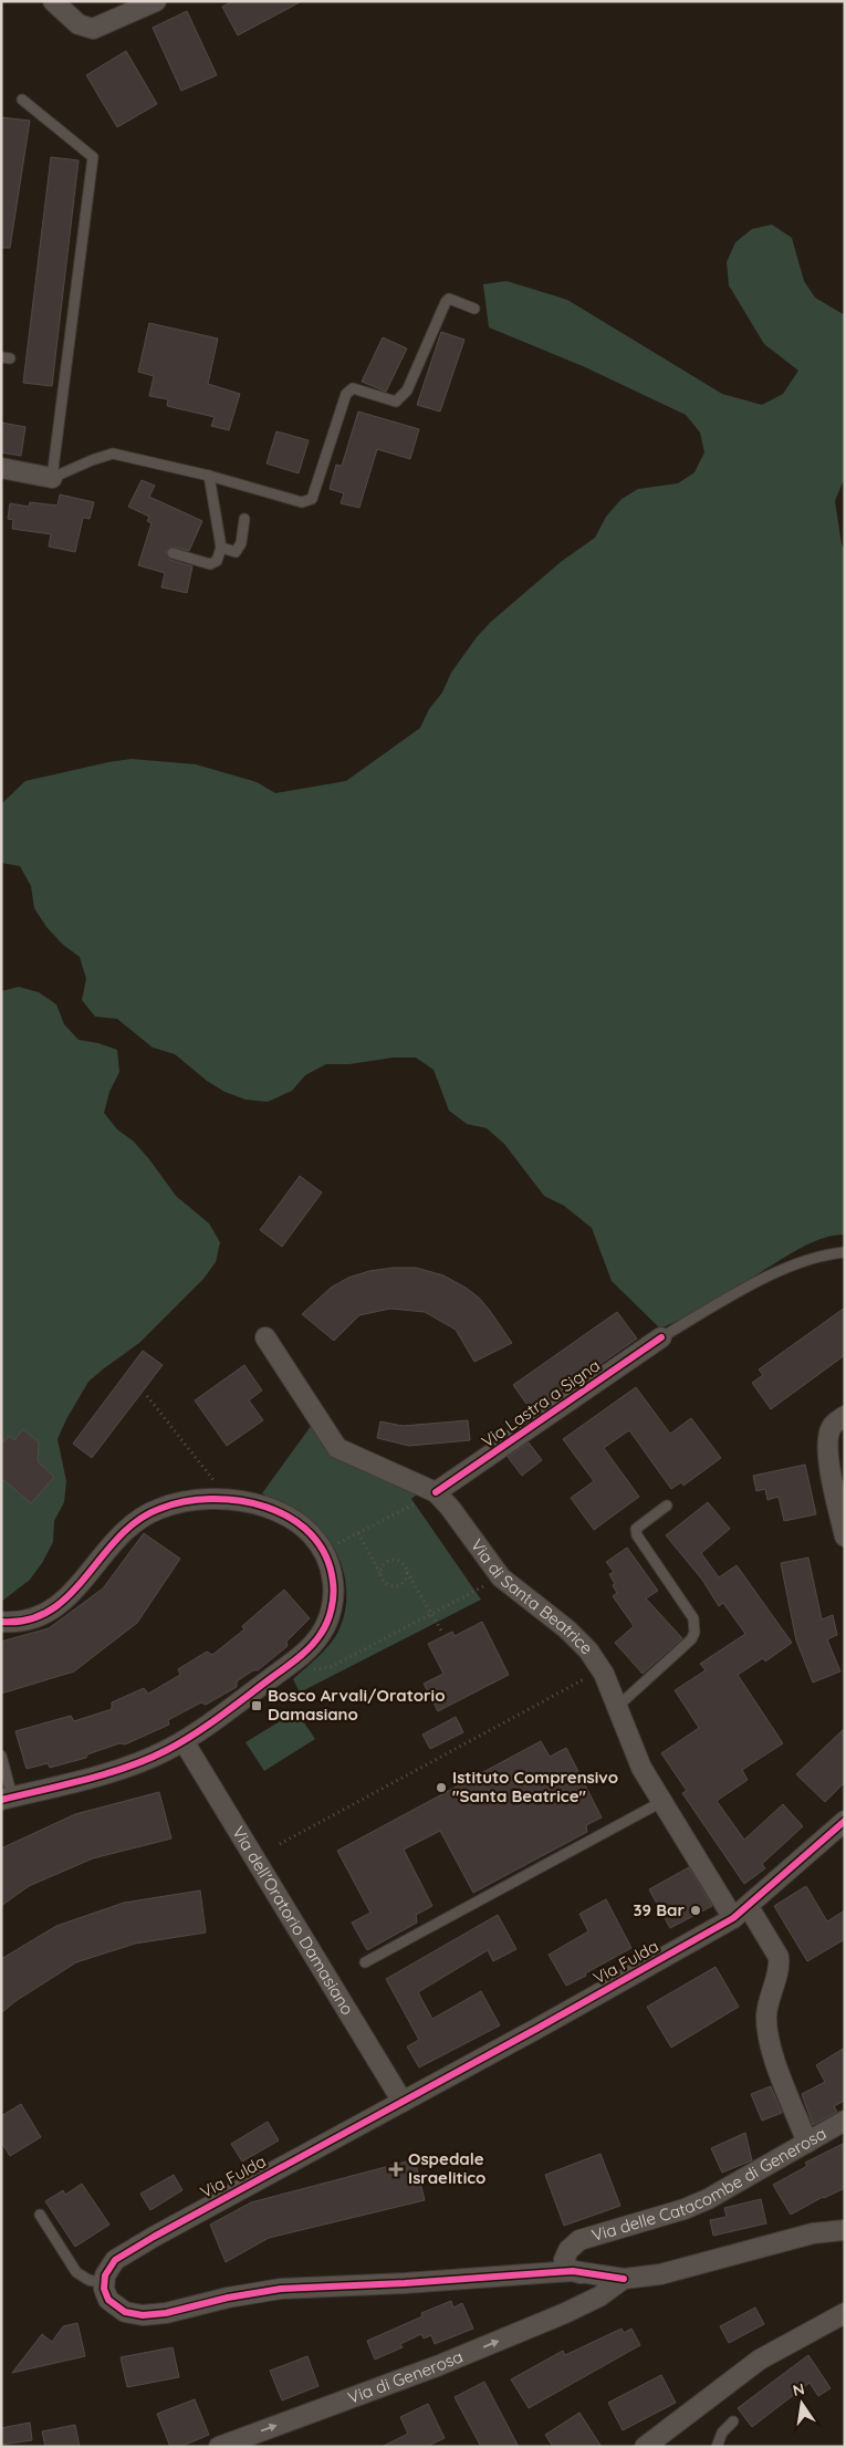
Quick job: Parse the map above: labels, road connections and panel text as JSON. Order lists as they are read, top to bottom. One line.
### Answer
{"streets":{"street":["Via Lastra a Signa","Via di Santa Beatrice","Via dell'Oratorio Damasiano","Via Fulda","Via delle Catacombe di Generosa","Via di Generosa"]},"crossings":[["Via Lastra a Signa","Via di Santa Beatrice"],["Via di Santa Beatrice","Via Fulda"],["Via di Santa Beatrice","Via delle Catacombe di Generosa"],["Via dell'Oratorio Damasiano","Via Fulda"]],"one_way":["Via di Generosa"],"places":{"transit":["Bosco Arvali/Oratorio Damasiano"],"other":["Istituto Comprensivo \"Santa Beatrice\"","39 Bar"],"health":["Ospedale Israelitico"]},"north":"top"}
